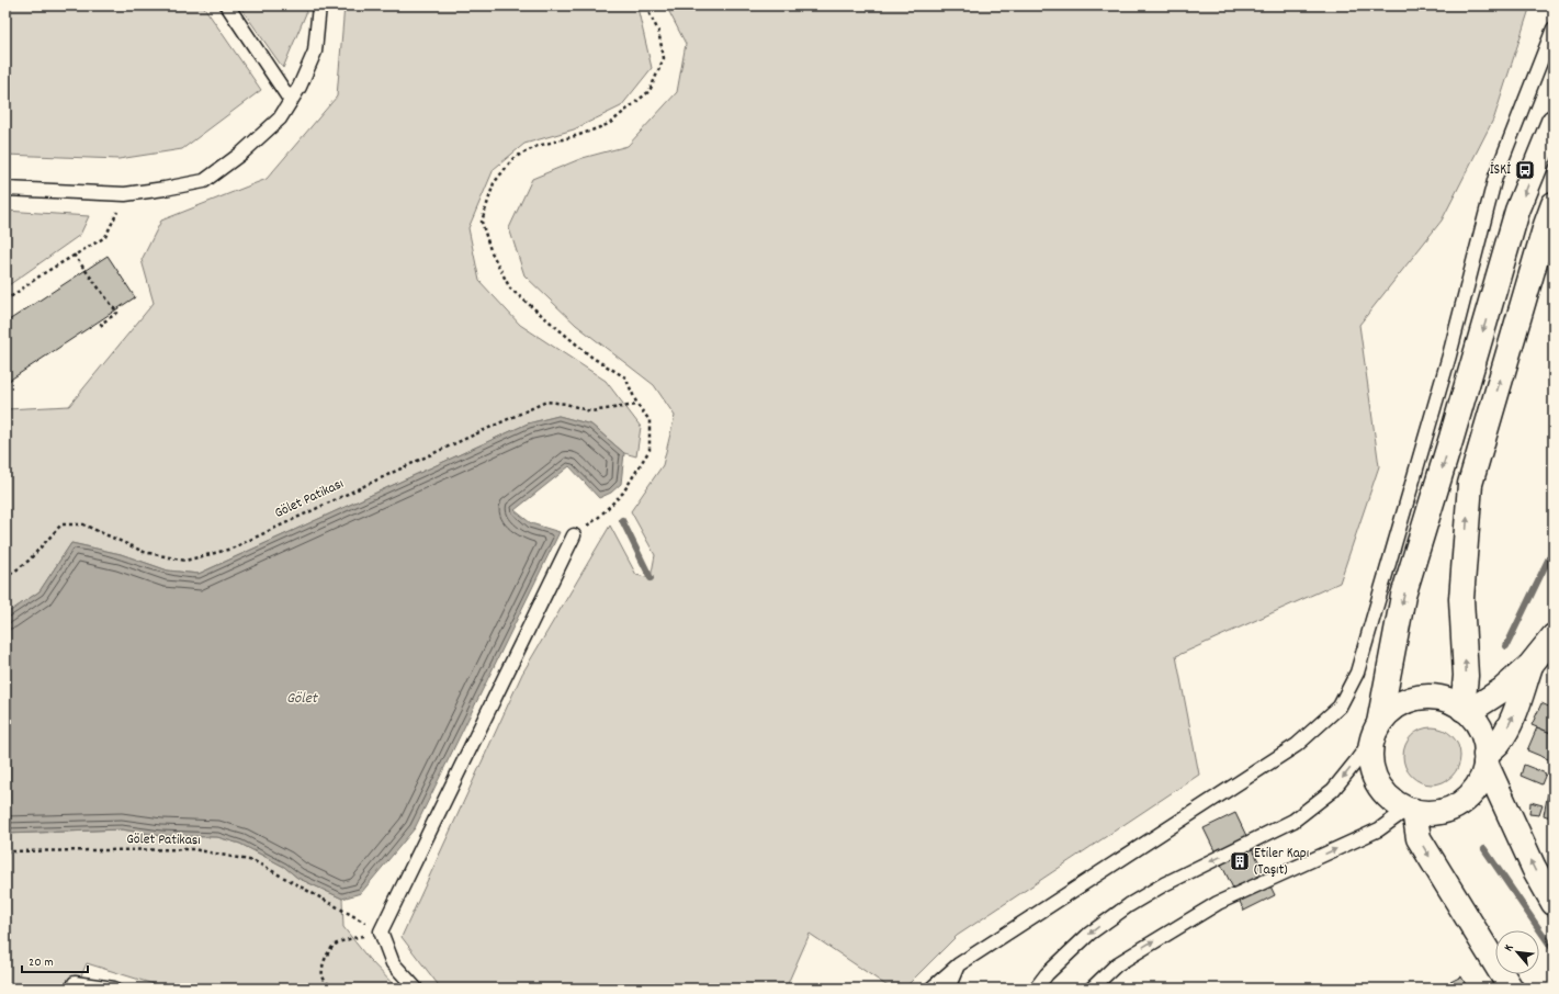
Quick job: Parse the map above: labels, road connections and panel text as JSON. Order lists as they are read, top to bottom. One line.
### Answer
{"streets":{"path":["Gölet Patikası"]},"water":["Gölet"],"places":{"bus stop":["İSKİ"],"building":["Etiler Kapı (Taşıt)"]},"scale_bar":"20 m","north":"top left"}
